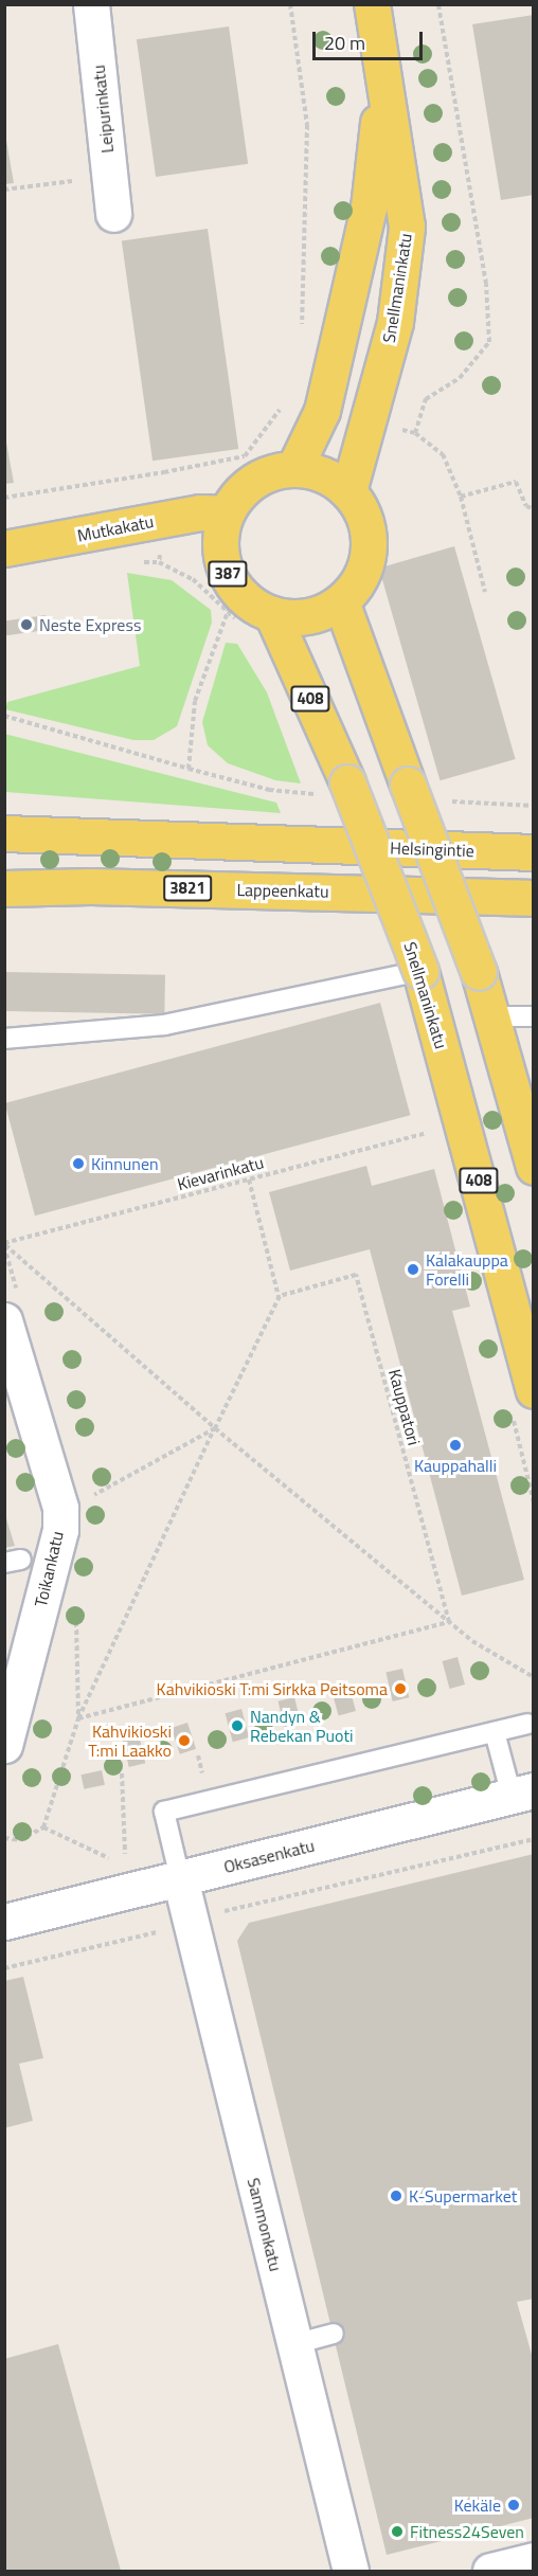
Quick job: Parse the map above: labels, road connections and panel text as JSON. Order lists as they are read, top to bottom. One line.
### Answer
{"streets":{"main road":["Snellmaninkatu","Mutkakatu","387","408","Helsingintie","3821","Lappeenkatu"],"street":["Leipurinkatu","Toikankatu","Oksasenkatu","Sammonkatu"],"path":["Kievarinkatu","Kauppatori"]},"crossings":[["Snellmaninkatu","Mutkakatu"],["Snellmaninkatu","387"],["Mutkakatu","387"],["3821","Lappeenkatu"],["Oksasenkatu","Sammonkatu"]],"places":["Neste Express","Kinnunen","Kalakauppa Forelli","Kauppahalli","Kahvikioski T:mi Sirkka Peitsoma","Nandyn & Rebekan Puoti","Kahvikioski T:mi Laakko","K-Supermarket","Kekäle","Fitness24Seven"],"scale_bar":"20 m"}
